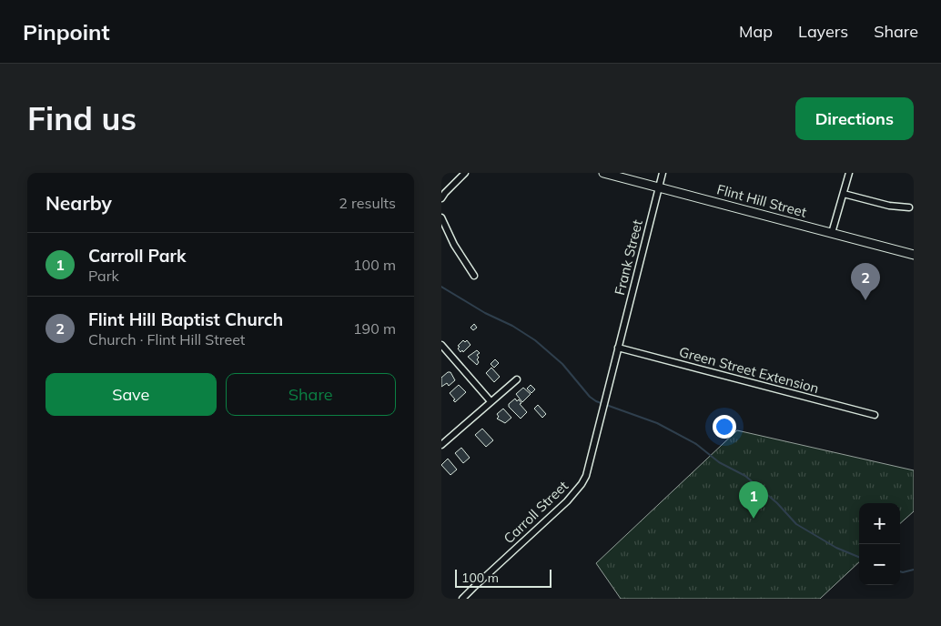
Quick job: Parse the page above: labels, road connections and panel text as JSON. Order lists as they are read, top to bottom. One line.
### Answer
{"streets":{"street":["Flint Hill Street","Frank Street","Green Street Extension","Carroll Street"]},"crossings":[["Flint Hill Street","Frank Street"],["Frank Street","Green Street Extension"],["Frank Street","Carroll Street"],["Green Street Extension","Carroll Street"]],"scale_bar":"100 m","page":{"header":"Pinpoint","nav":["Map","Layers","Share"],"buttons":["Directions",["Save","Share"]],"title":"Find us","heading":["Nearby","2 results"],"list":[{"mark":"1","name":"Carroll Park","note":"Park","value":"100 m"},{"mark":"2","name":"Flint Hill Baptist Church","note":"Church · Flint Hill Street","value":"190 m"}],"pins":["2","1"],"map_buttons":["+","−"],"scale":"100 m"}}
